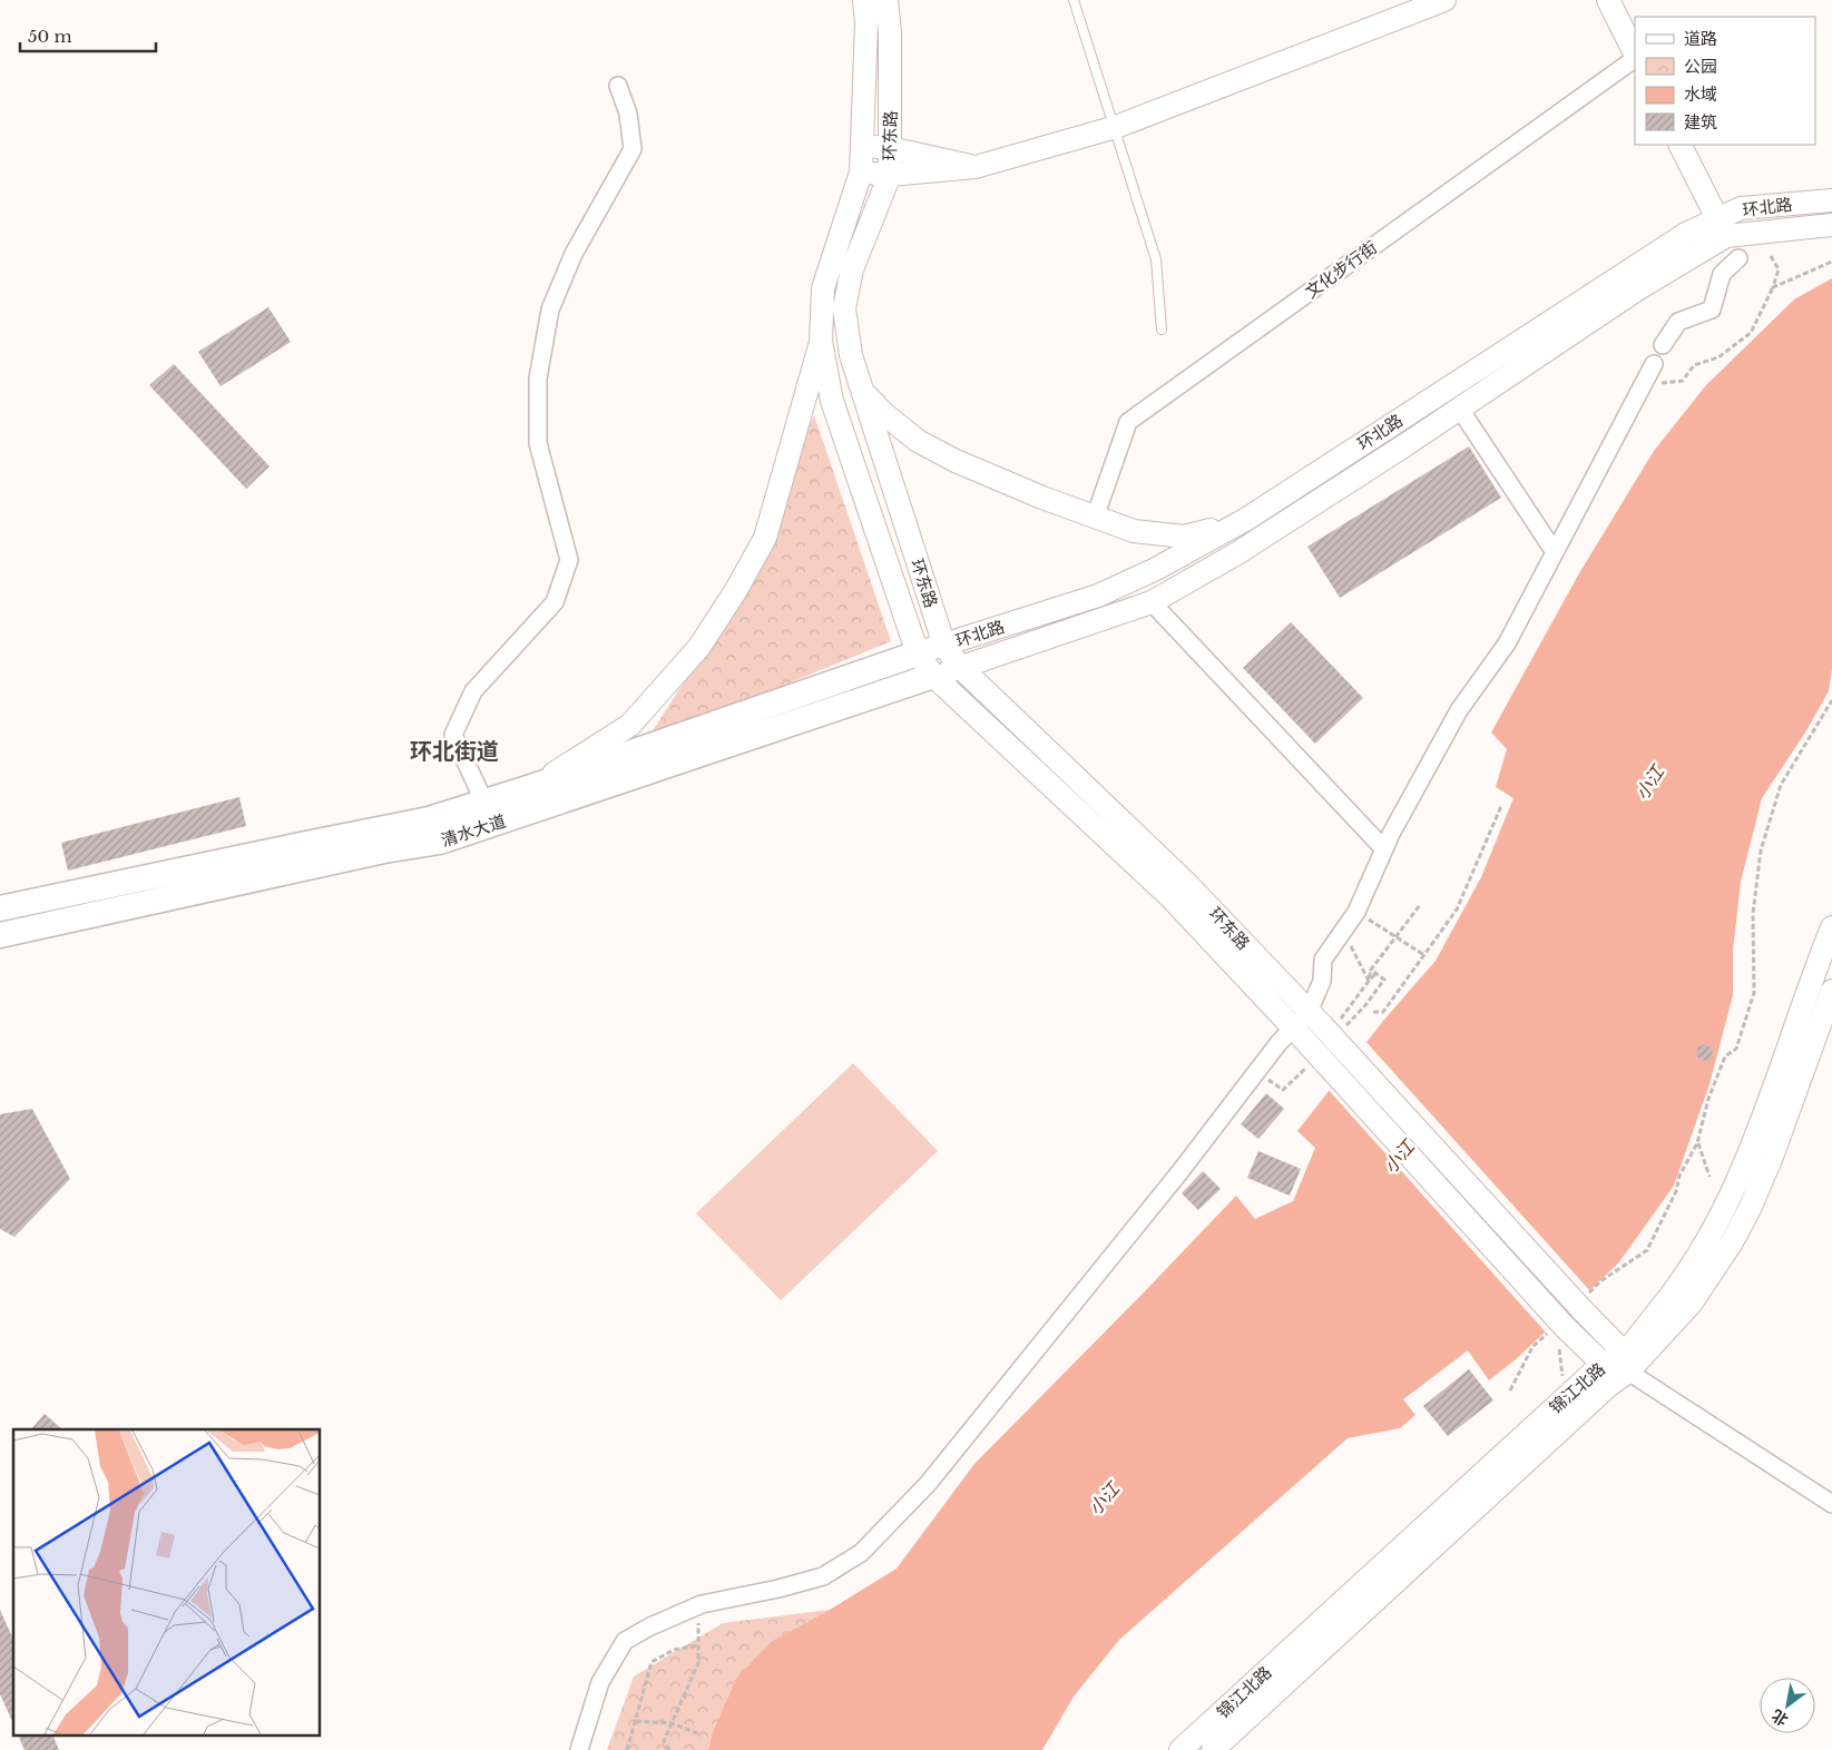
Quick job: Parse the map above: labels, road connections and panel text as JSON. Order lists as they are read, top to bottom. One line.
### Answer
{"streets":{"main road":["环东路","环北路","清水大道","锦江北路"],"street":["文化步行街"]},"crossings":[["环东路","环北路"],["环东路","清水大道"],["环北路","清水大道"]],"districts":["环北街道"],"water":["小江"],"legend":["道路","公园","水域","建筑"],"scale_bar":"50 m","north":"bottom left"}
